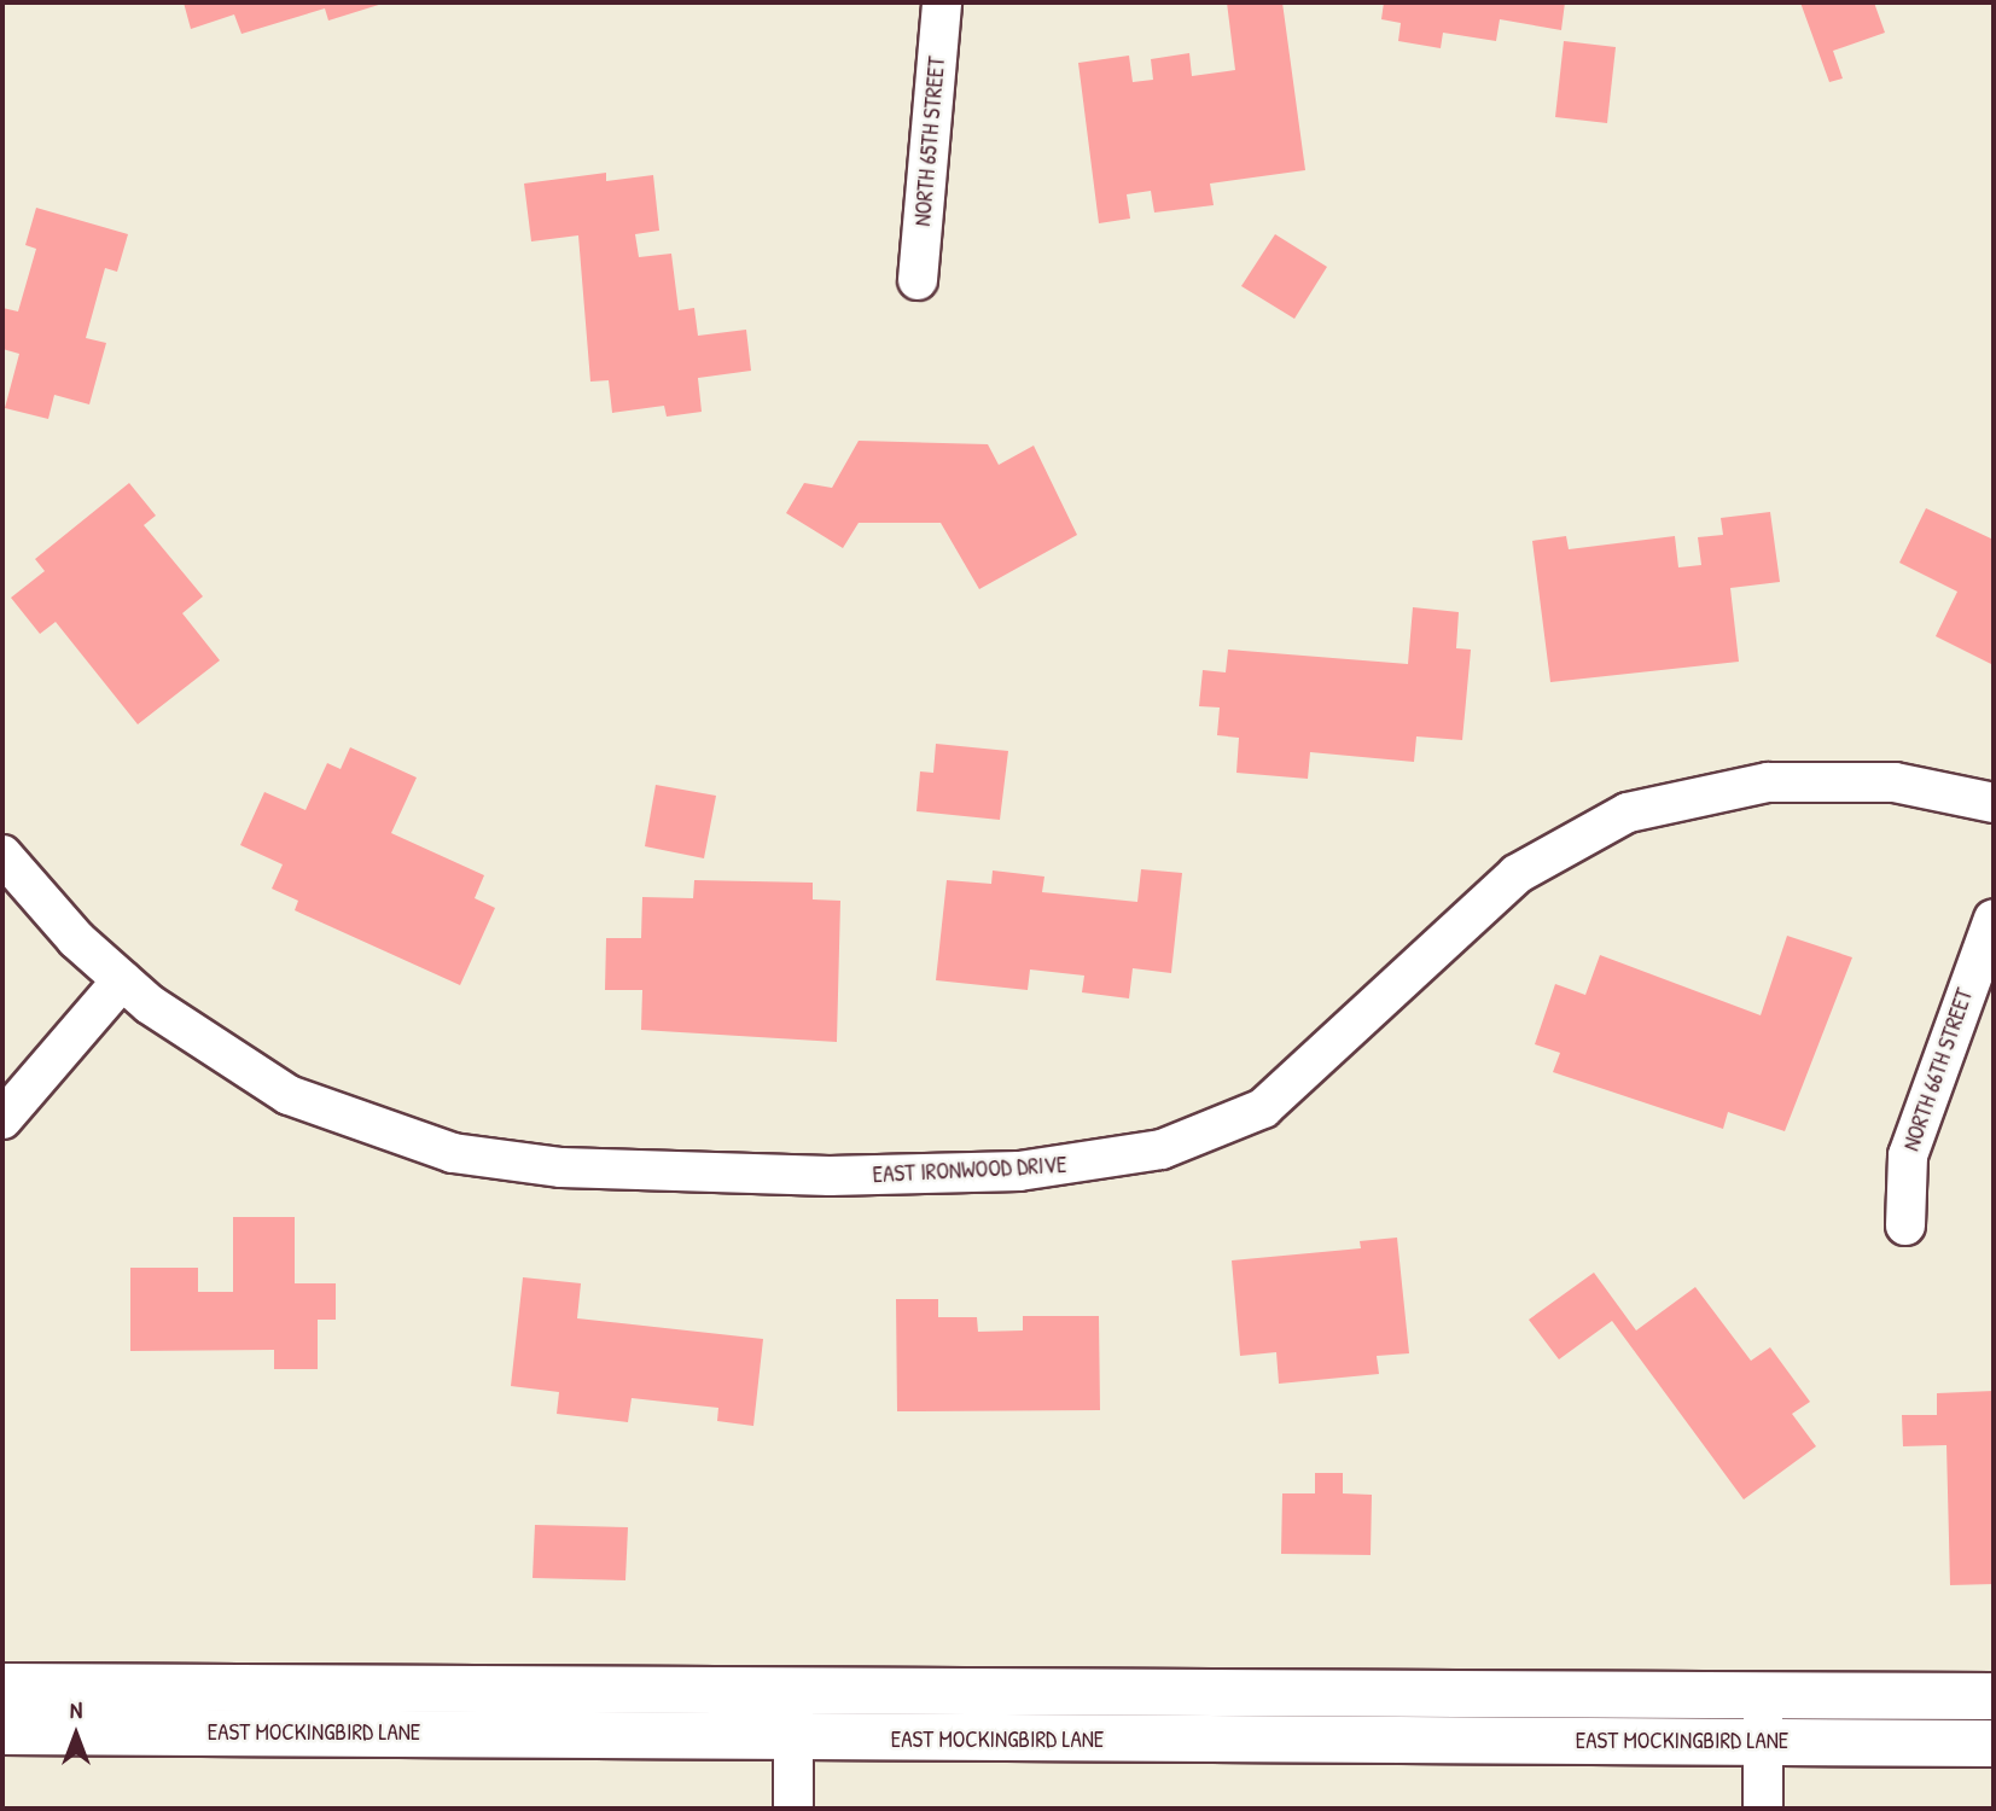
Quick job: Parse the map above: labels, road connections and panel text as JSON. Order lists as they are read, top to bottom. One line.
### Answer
{"streets":{"street":["NORTH 65TH STREET","NORTH 66TH STREET","EAST IRONWOOD DRIVE","EAST MOCKINGBIRD LANE"]},"north":"top"}
